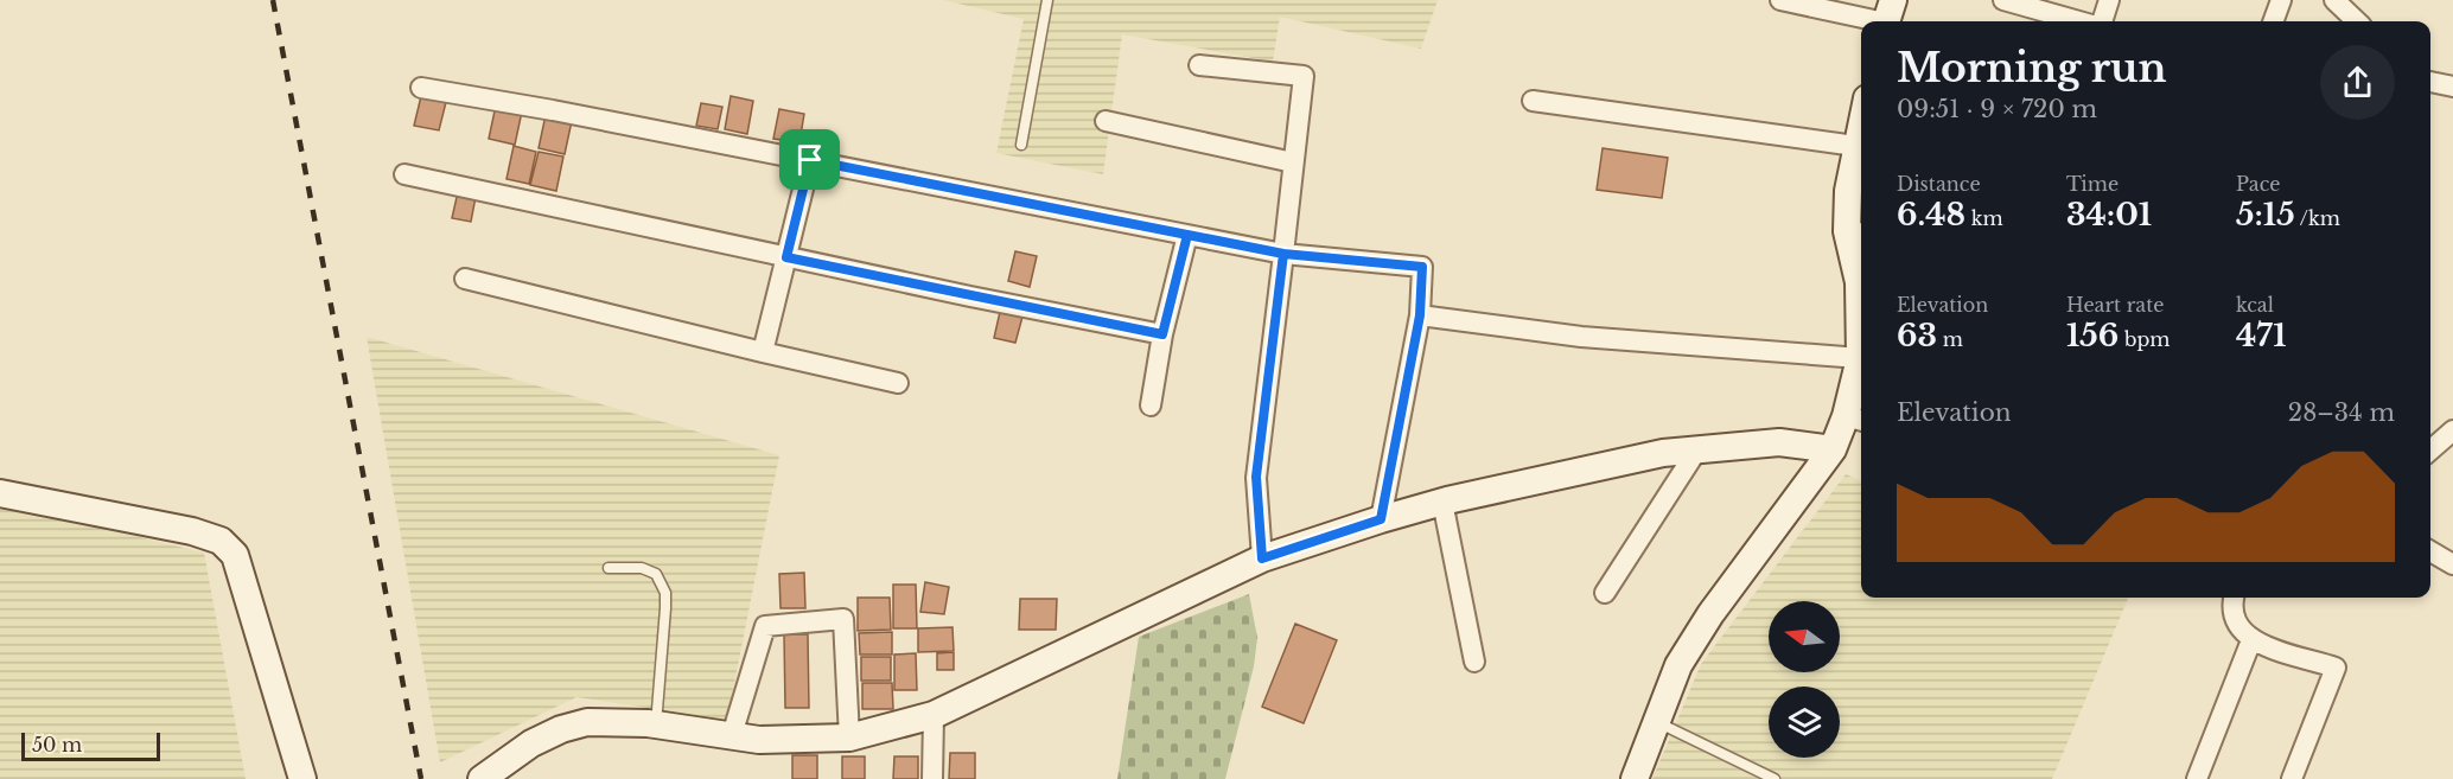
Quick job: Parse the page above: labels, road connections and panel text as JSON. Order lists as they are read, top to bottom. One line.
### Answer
{"scale_bar":"50 m","north":"left","page":{"heading":["Morning run","09:51 · 9 × 720 m"],"stats":[["Distance","6.48 km"],["Time","34:01"],["Pace","5:15 /km"],["Elevation","63 m"],["Heart rate","156 bpm"],["kcal","471"]],"chart":["Elevation","28–34 m"],"scale":"50 m"}}
